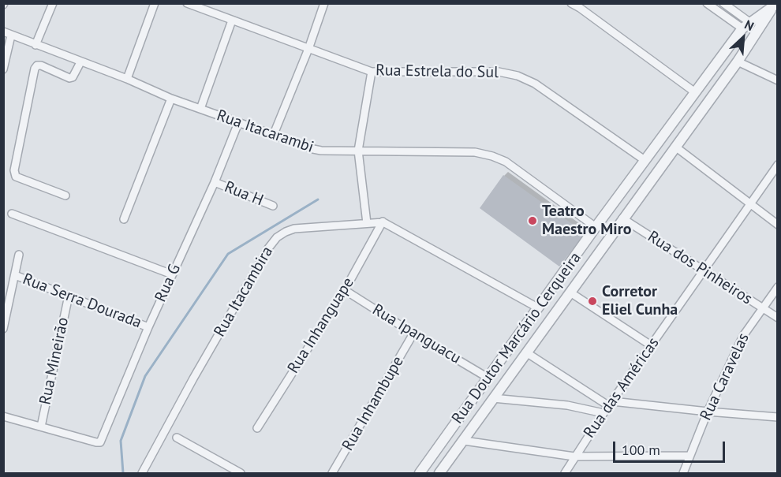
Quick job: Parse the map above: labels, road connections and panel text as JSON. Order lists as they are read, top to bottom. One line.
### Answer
{"streets":{"street":["Rua Estrela do Sul","Rua Itacarambi","Rua H","Rua dos Pinheiros","Rua G","Rua Itacambira","Rua Serra Dourada","Rua Inhanguape","Rua Ipanguacu","Rua Doutor Marcário Cerqueira","Rua Mineirão","Rua Caravelas","Rua das Américas","Rua Inhambupe"]},"crossings":[["Rua Estrela do Sul","Rua Doutor Marcário Cerqueira"],["Rua Itacarambi","Rua G"],["Rua Itacarambi","Rua Doutor Marcário Cerqueira"],["Rua H","Rua G"],["Rua dos Pinheiros","Rua Doutor Marcário Cerqueira"],["Rua dos Pinheiros","Rua Caravelas"],["Rua dos Pinheiros","Rua das Américas"],["Rua G","Rua Serra Dourada"],["Rua G","Rua Mineirão"],["Rua Itacambira","Rua Inhanguape"],["Rua Serra Dourada","Rua Mineirão"],["Rua Inhanguape","Rua Ipanguacu"],["Rua Ipanguacu","Rua Doutor Marcário Cerqueira"],["Rua Ipanguacu","Rua Inhambupe"]],"places":["Teatro Maestro Miro","Corretor Eliel Cunha"],"scale_bar":"100 m","north":"top right"}
